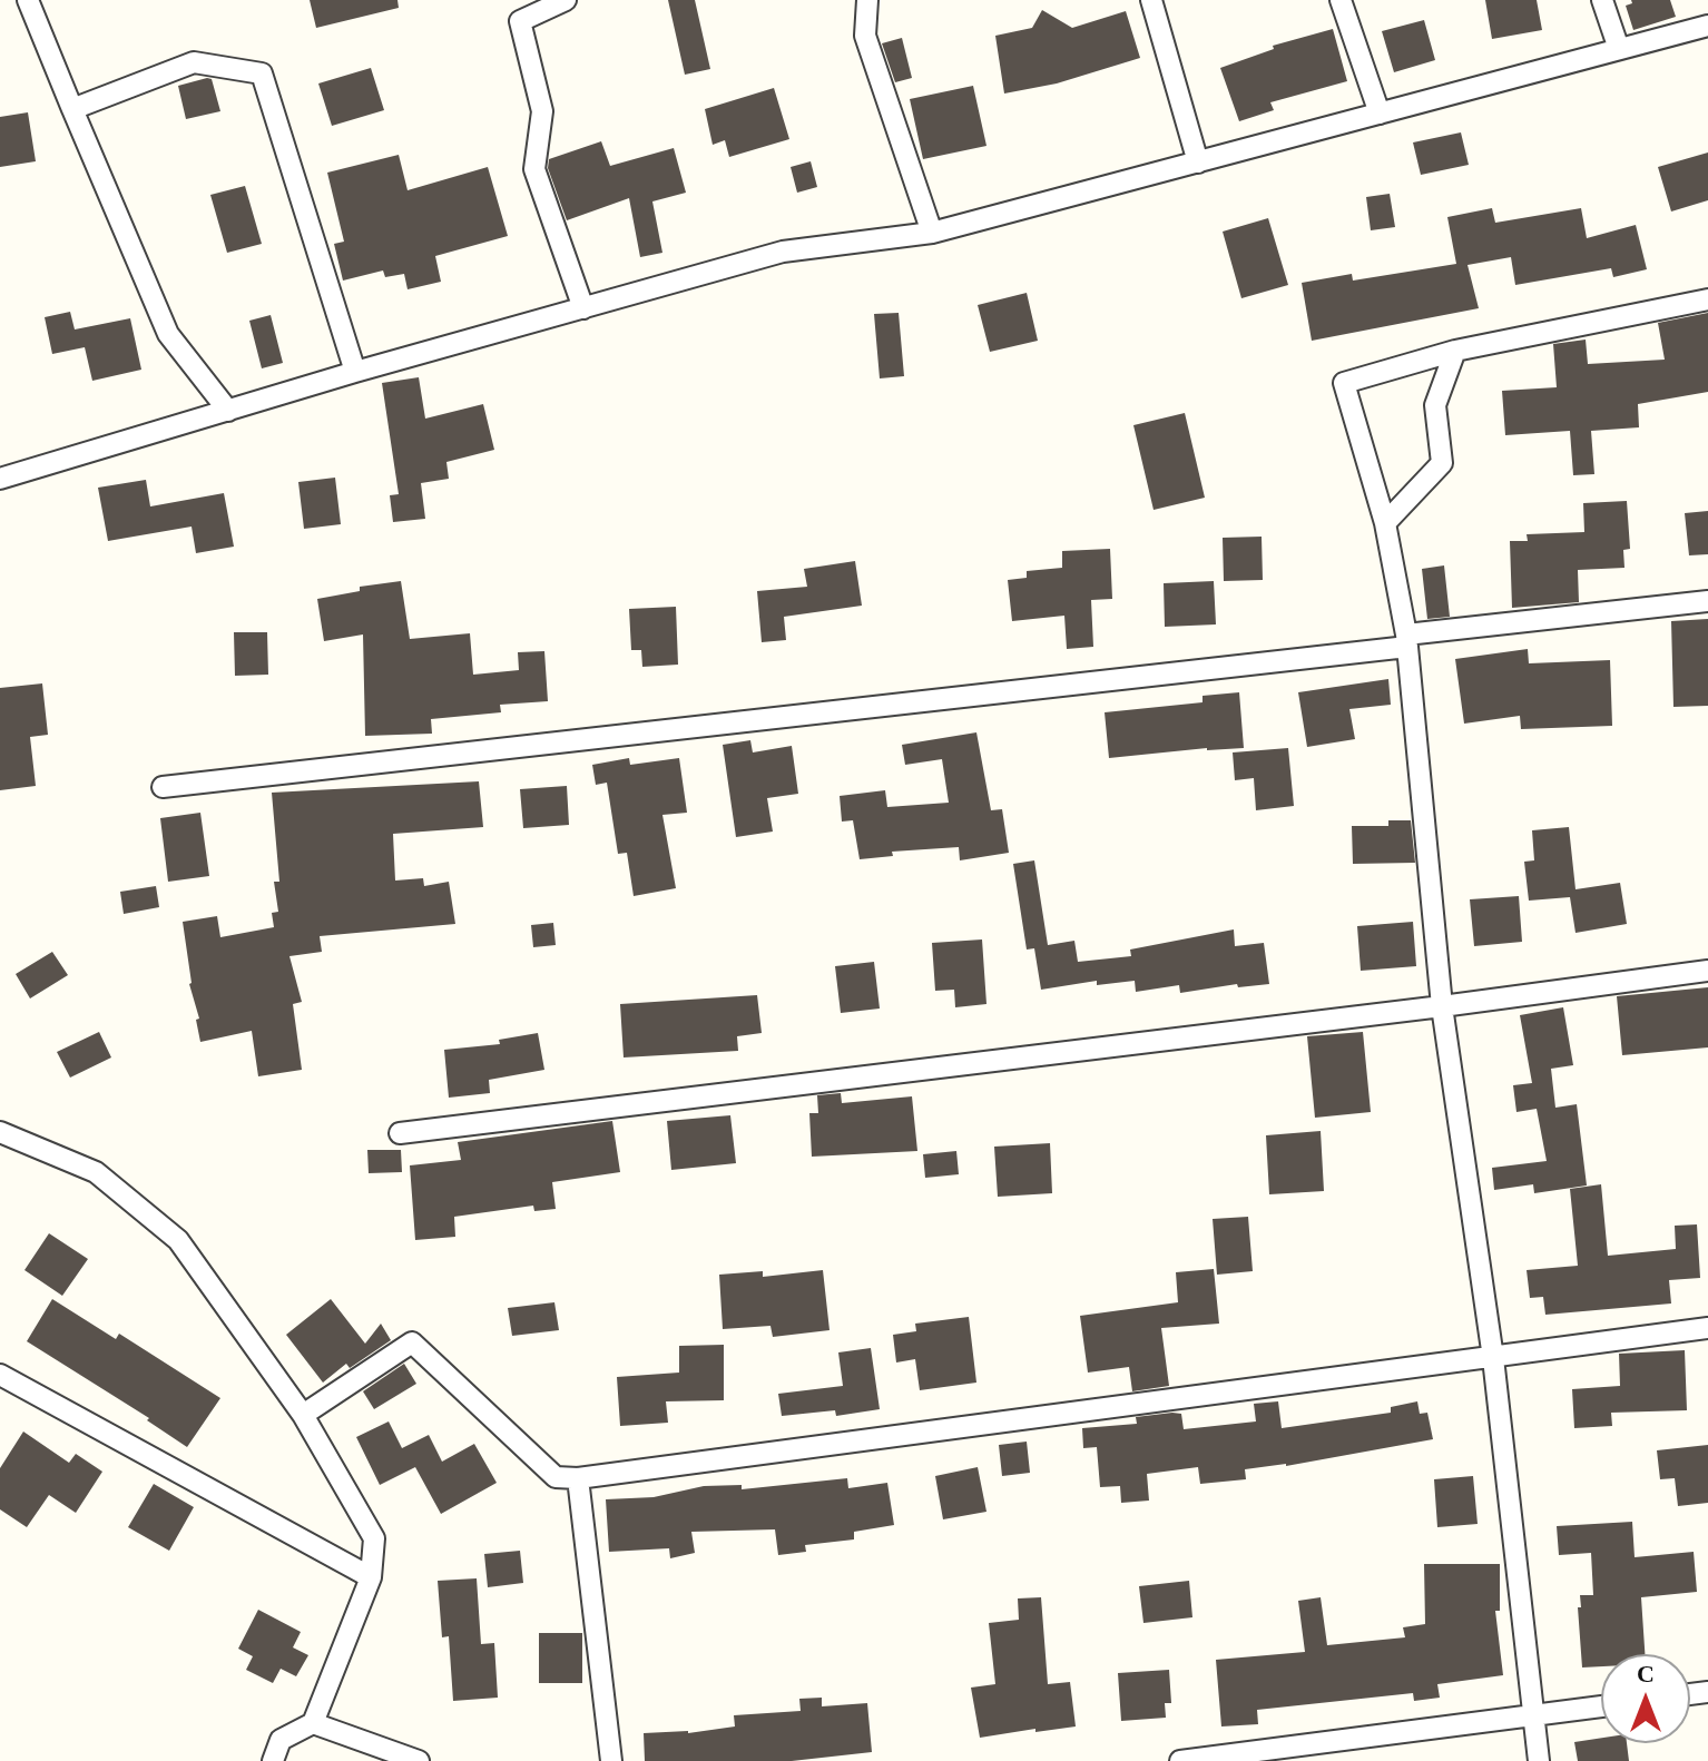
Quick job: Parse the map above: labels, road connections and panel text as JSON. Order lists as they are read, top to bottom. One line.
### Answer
{"north":"top"}
